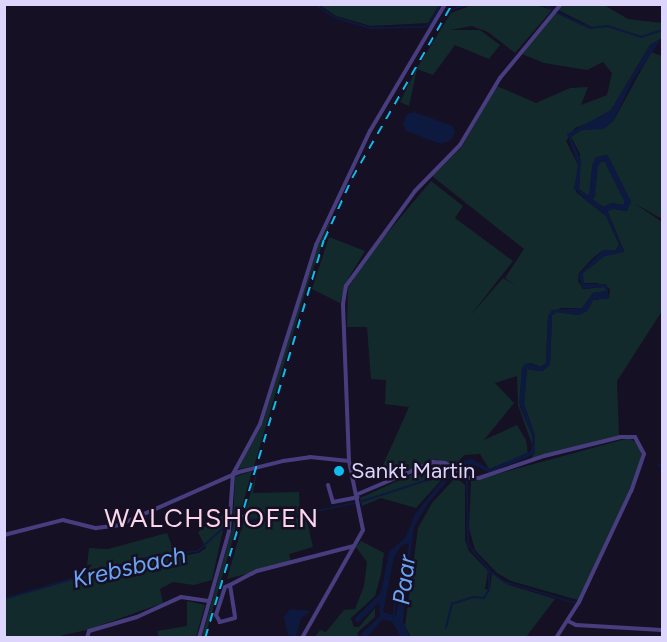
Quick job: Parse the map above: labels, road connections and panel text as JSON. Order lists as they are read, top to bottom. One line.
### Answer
{"districts":["WALCHSHOFEN"],"water":["Krebsbach","Paar"],"places":["Sankt Martin"]}
